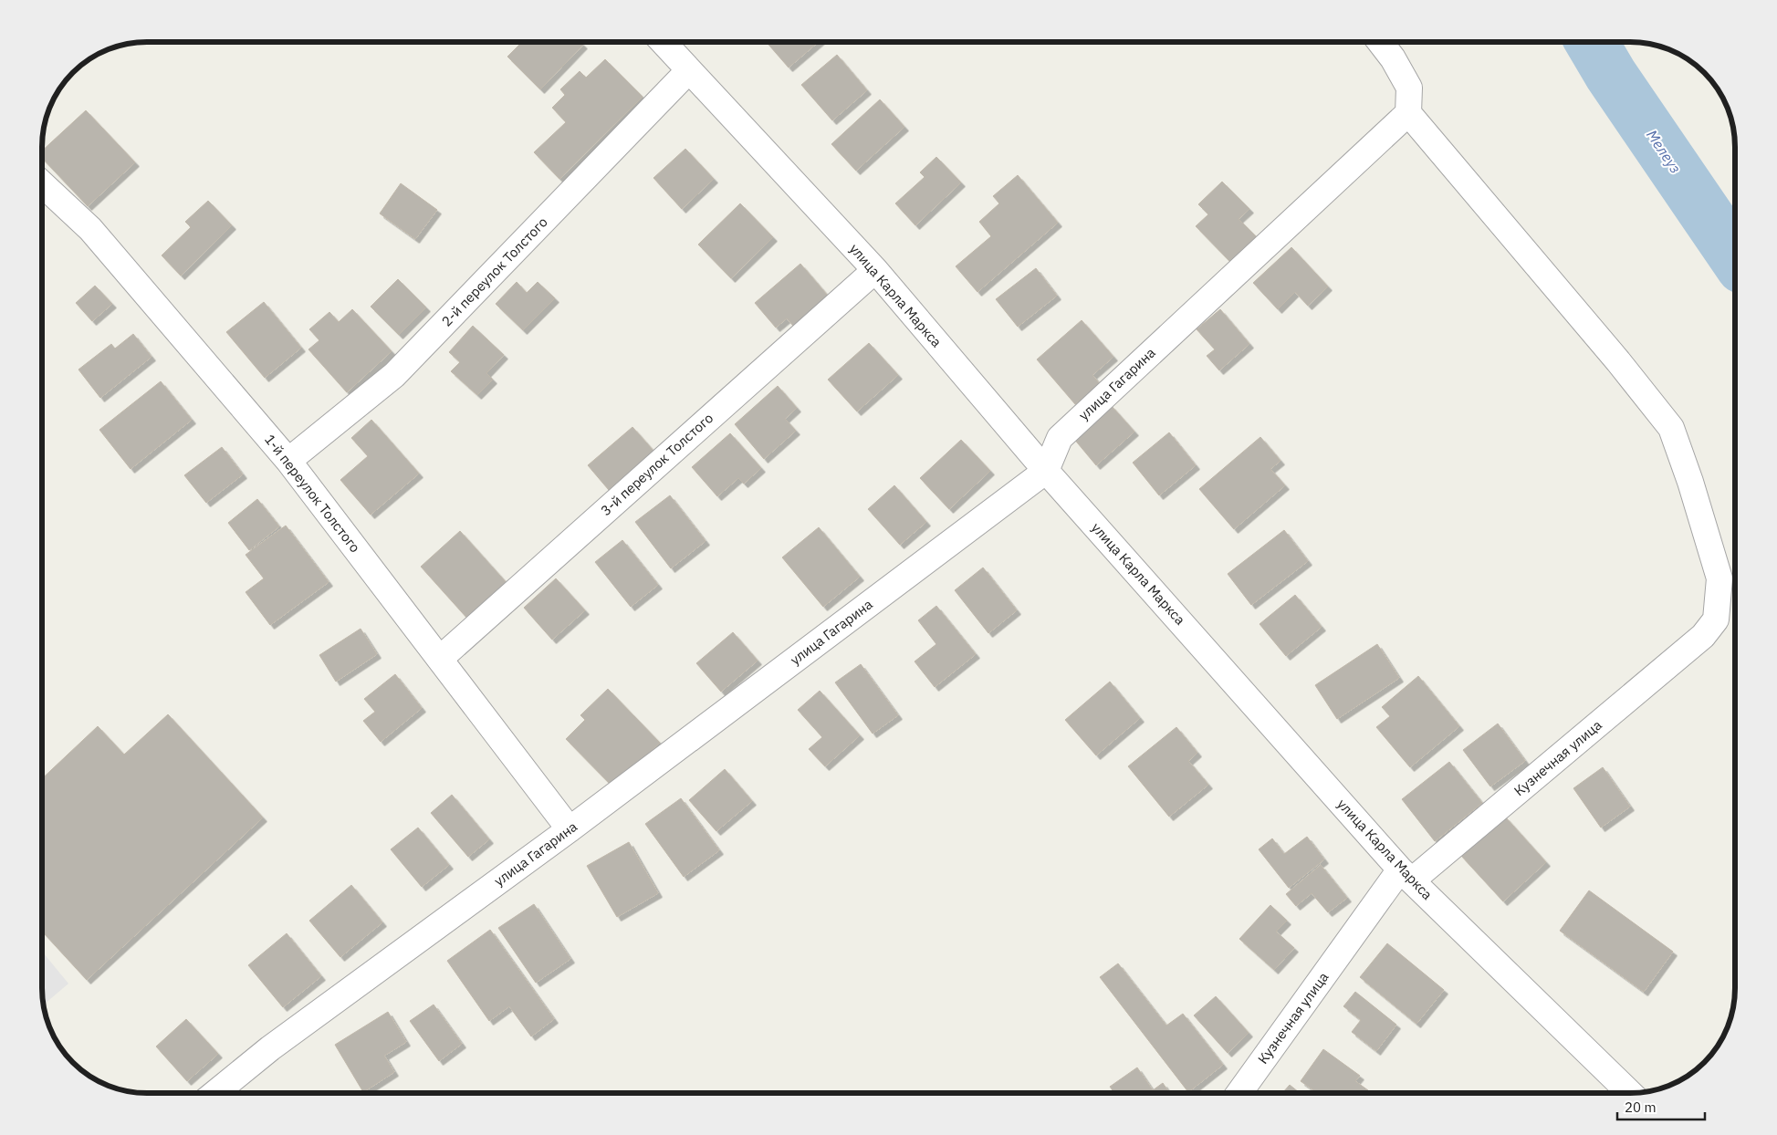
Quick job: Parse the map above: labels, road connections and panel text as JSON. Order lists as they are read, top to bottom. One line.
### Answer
{"streets":{"street":["2-й переулок Толстого","улица Карла Маркса","улица Гагарина","3-й переулок Толстого","1-й переулок Толстого","Кузнечная улица"]},"crossings":[["2-й переулок Толстого","улица Карла Маркса"],["2-й переулок Толстого","1-й переулок Толстого"],["улица Карла Маркса","улица Гагарина"],["улица Карла Маркса","3-й переулок Толстого"],["улица Карла Маркса","Кузнечная улица"],["улица Гагарина","1-й переулок Толстого"],["улица Гагарина","Кузнечная улица"],["3-й переулок Толстого","1-й переулок Толстого"]],"water":["Мелеуз"],"scale_bar":"20 m"}
